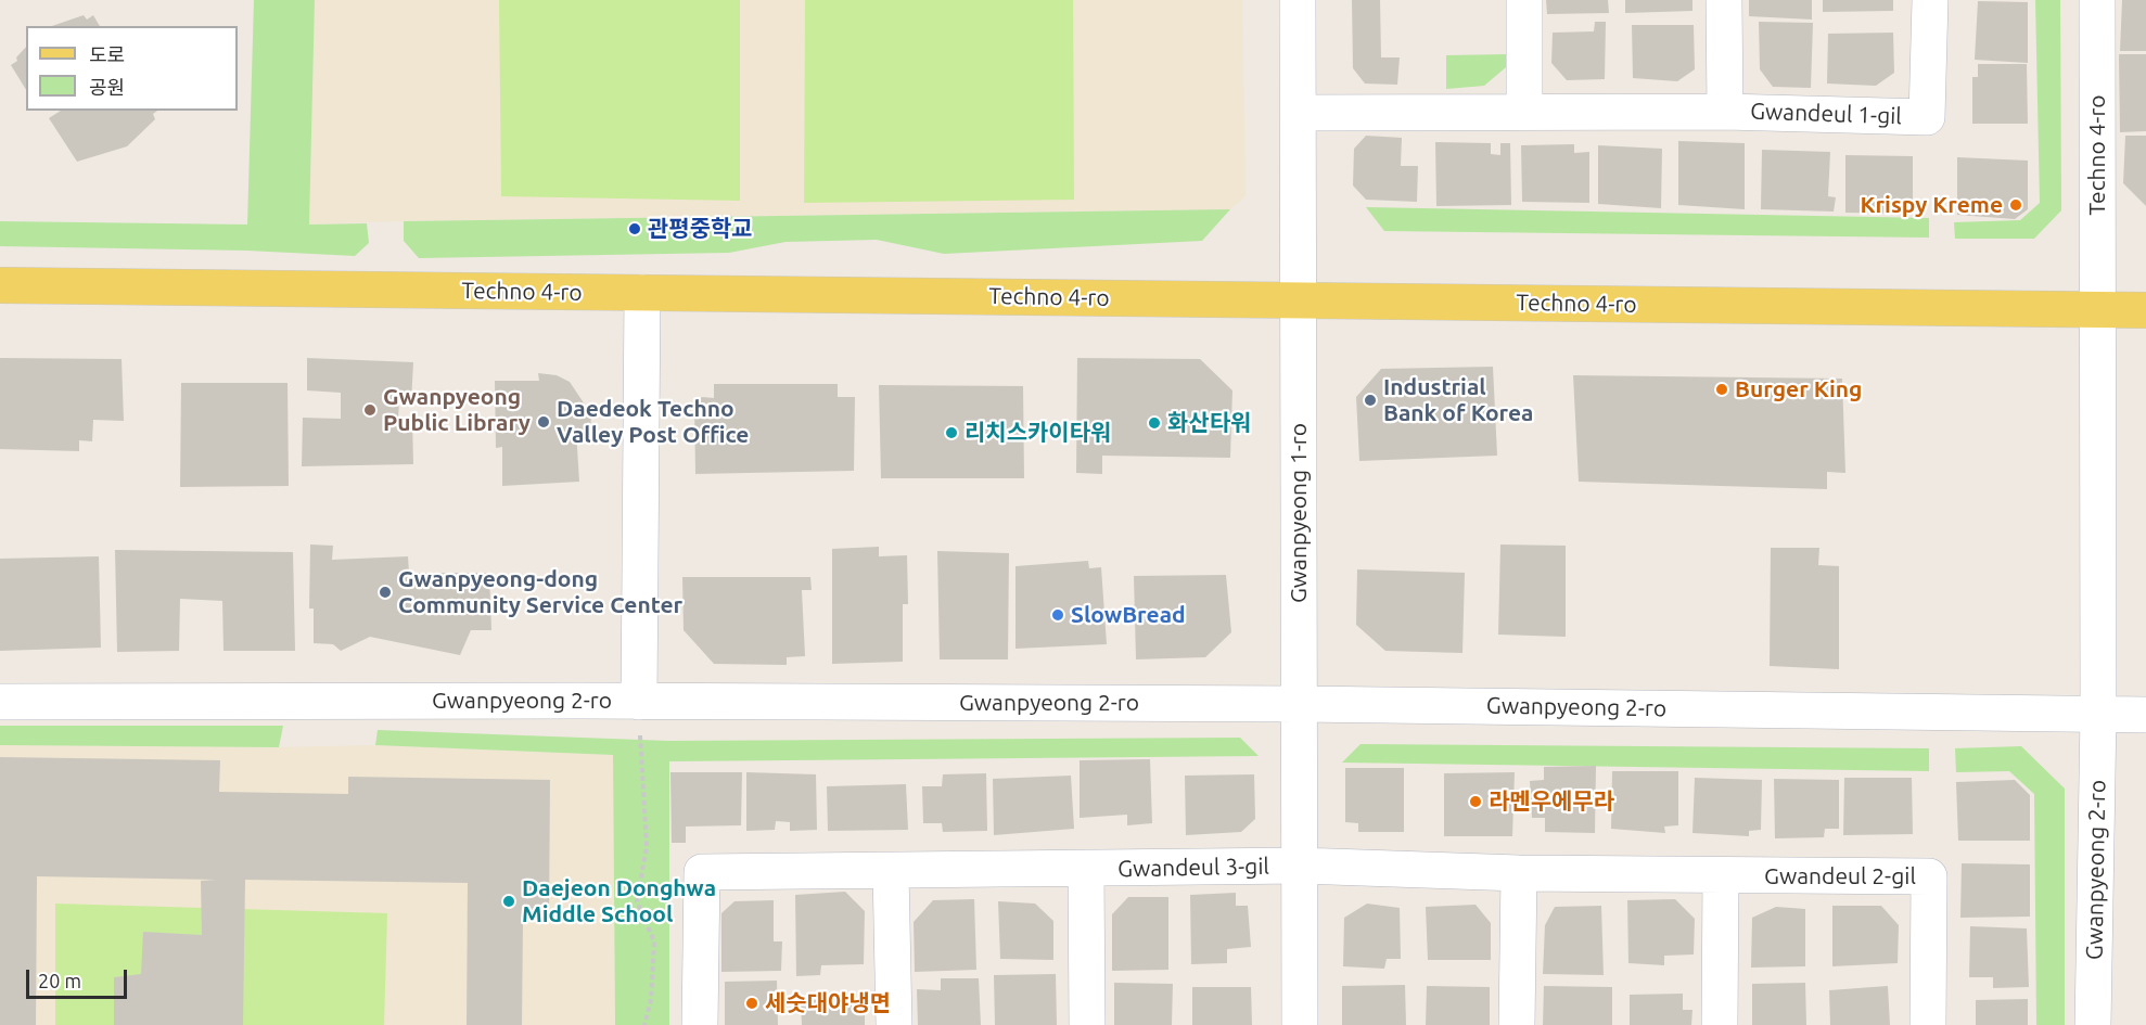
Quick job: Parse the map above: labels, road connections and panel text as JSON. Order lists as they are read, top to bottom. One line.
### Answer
{"streets":{"main road":["Techno 4-ro"],"street":["Gwandeul 1-gil","Gwanpyeong 1-ro","Gwanpyeong 2-ro","Gwandeul 3-gil","Gwandeul 2-gil"]},"crossings":[["Gwandeul 1-gil","Gwanpyeong 1-ro"],["Techno 4-ro","Gwanpyeong 1-ro"],["Gwanpyeong 1-ro","Gwanpyeong 2-ro"],["Gwanpyeong 1-ro","Gwandeul 3-gil"],["Gwanpyeong 1-ro","Gwandeul 2-gil"],["Gwandeul 3-gil","Gwandeul 2-gil"]],"places":["Krispy Kreme","관평중학교","Burger King","Industrial Bank of Korea","Gwanpyeong Public Library","Daedeok Techno Valley Post Office","화산타워","리치스카이타워","Gwanpyeong-dong Community Service Center","SlowBread","라멘우에무라","Daejeon Donghwa Middle School","세숫대야냉면"],"legend":["도로","공원"],"scale_bar":"20 m"}
